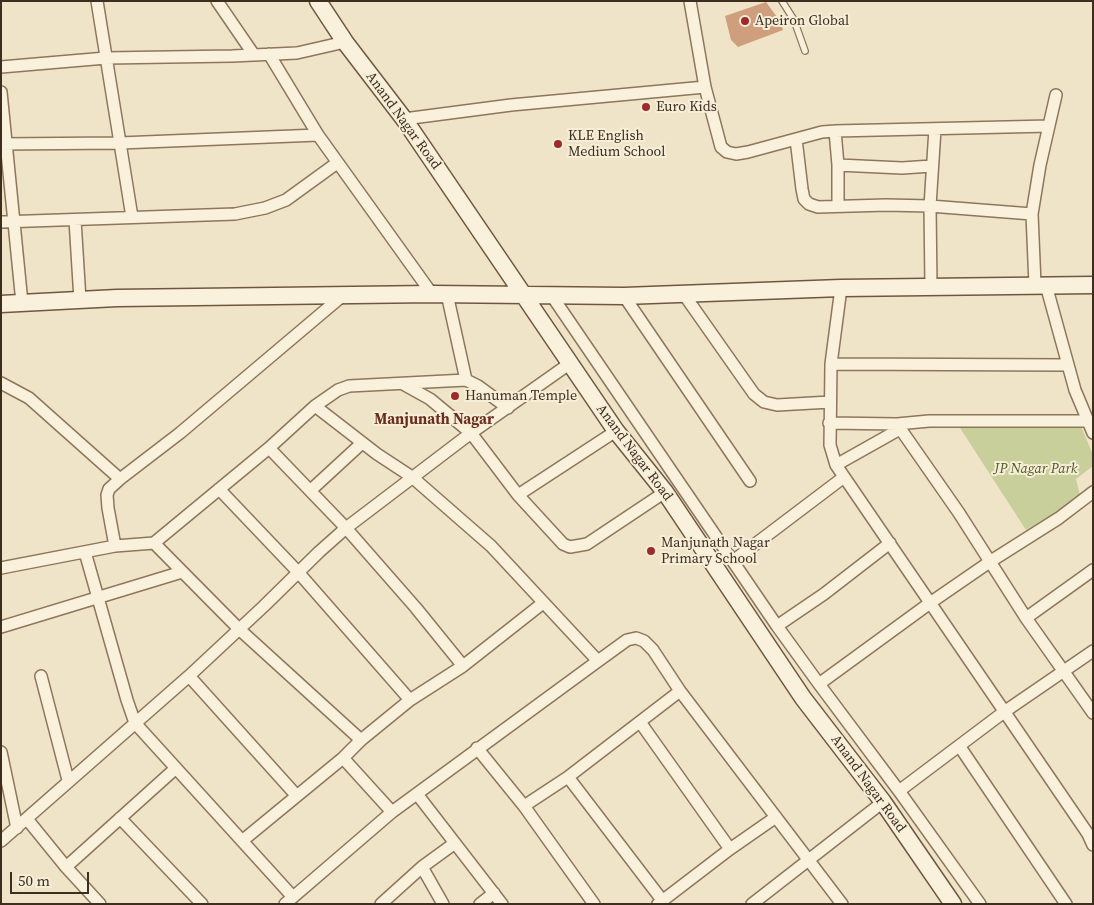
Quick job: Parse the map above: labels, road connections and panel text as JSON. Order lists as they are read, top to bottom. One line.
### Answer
{"streets":{"street":["Anand Nagar Road"]},"districts":["Manjunath Nagar"],"parks":["JP Nagar Park"],"places":["Apeiron Global","Euro Kids","KLE English Medium School","Hanuman Temple","Manjunath Nagar Primary School"],"scale_bar":"50 m"}
